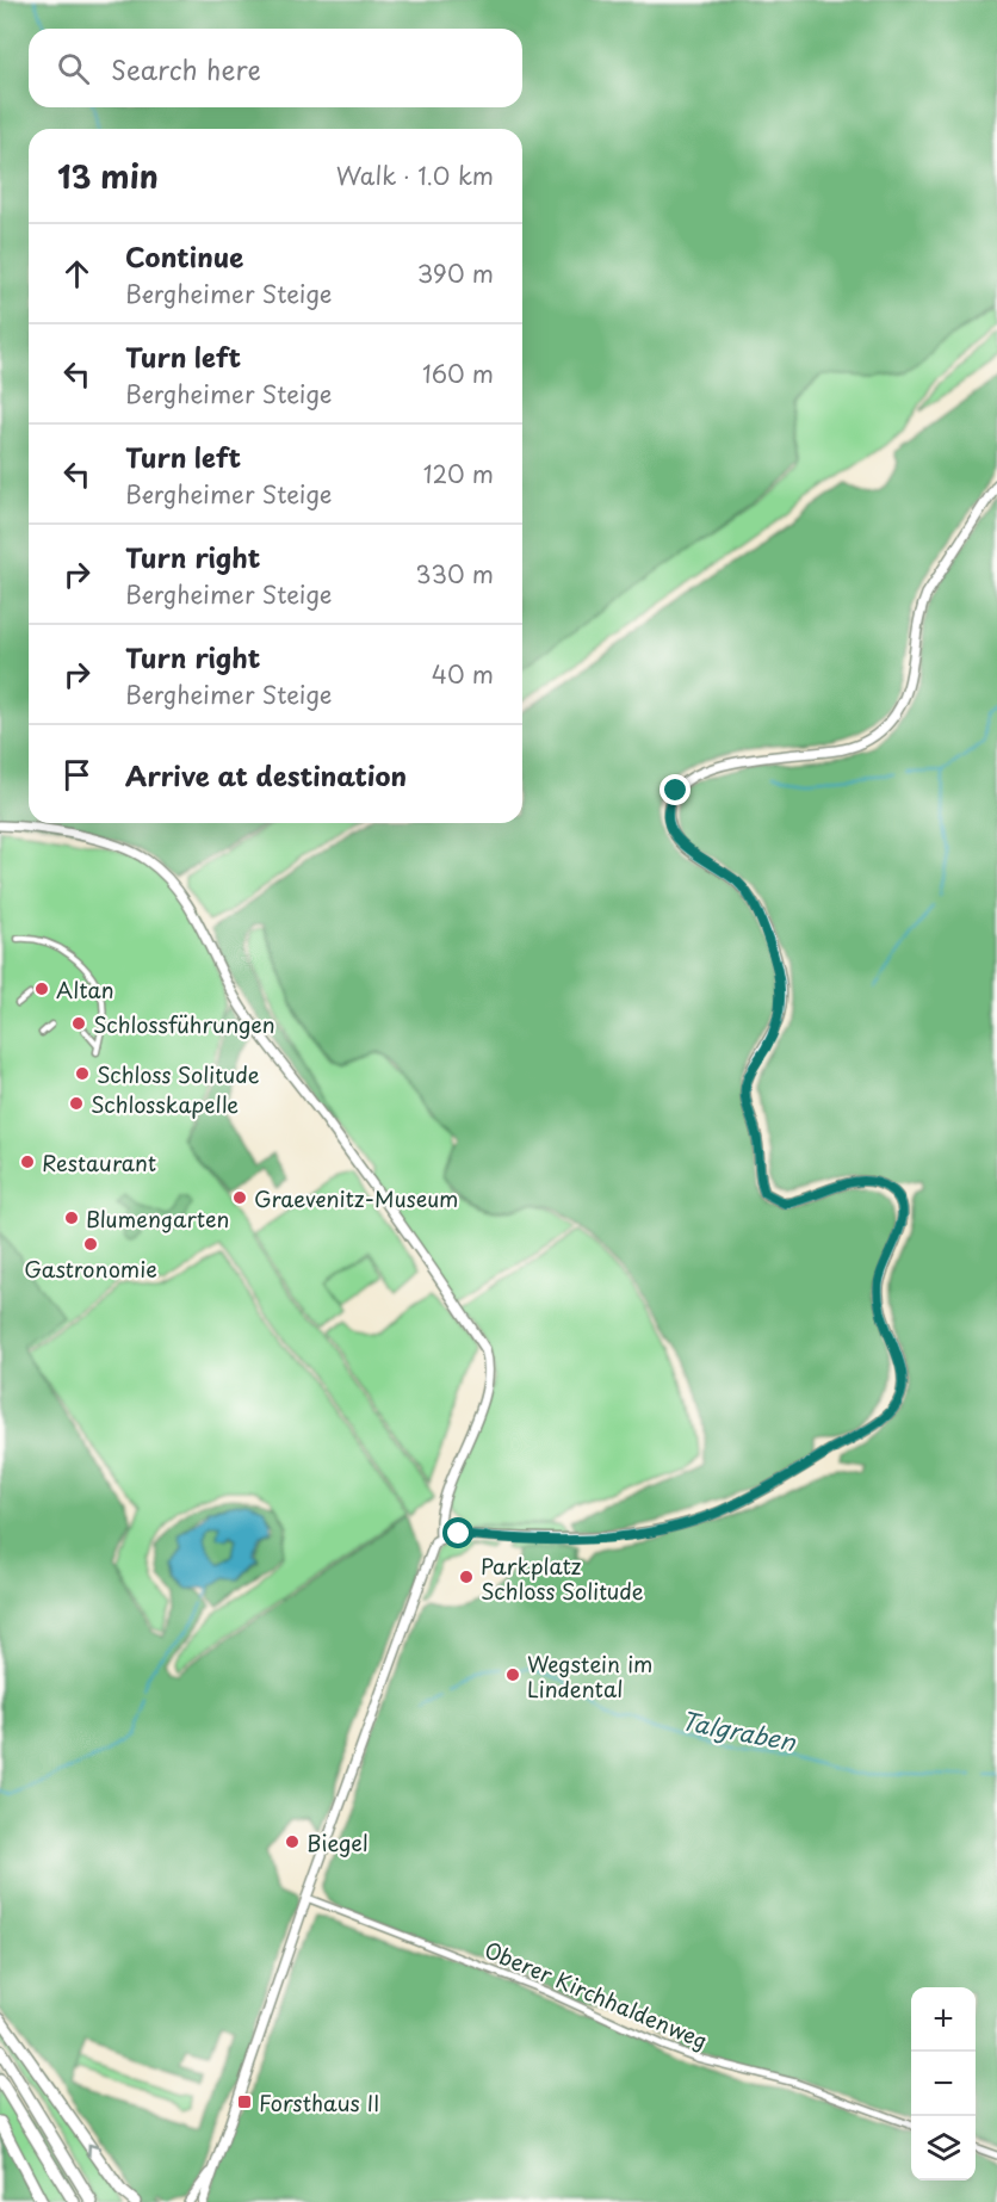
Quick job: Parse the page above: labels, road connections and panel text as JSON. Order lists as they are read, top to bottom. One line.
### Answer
{"streets":{"street":["Oberer Kirchhaldenweg"]},"water":["Talgraben"],"places":{"other":["Altan","Schlossführungen","Schloss Solitude","Schlosskapelle","Restaurant","Graevenitz-Museum","Blumengarten","Gastronomie","Parkplatz Schloss Solitude","Wegstein im Lindental","Biegel"],"transit":["Forsthaus II"]},"page":{"search":"Search here","heading":["13 min","Walk · 1.0 km"],"list":[["Continue","Bergheimer Steige","390 m"],["Turn left","Bergheimer Steige","160 m"],["Turn left","Bergheimer Steige","120 m"],["Turn right","Bergheimer Steige","330 m"],["Turn right","Bergheimer Steige","40 m"],"Arrive at destination"],"map_buttons":["+","−"]}}
